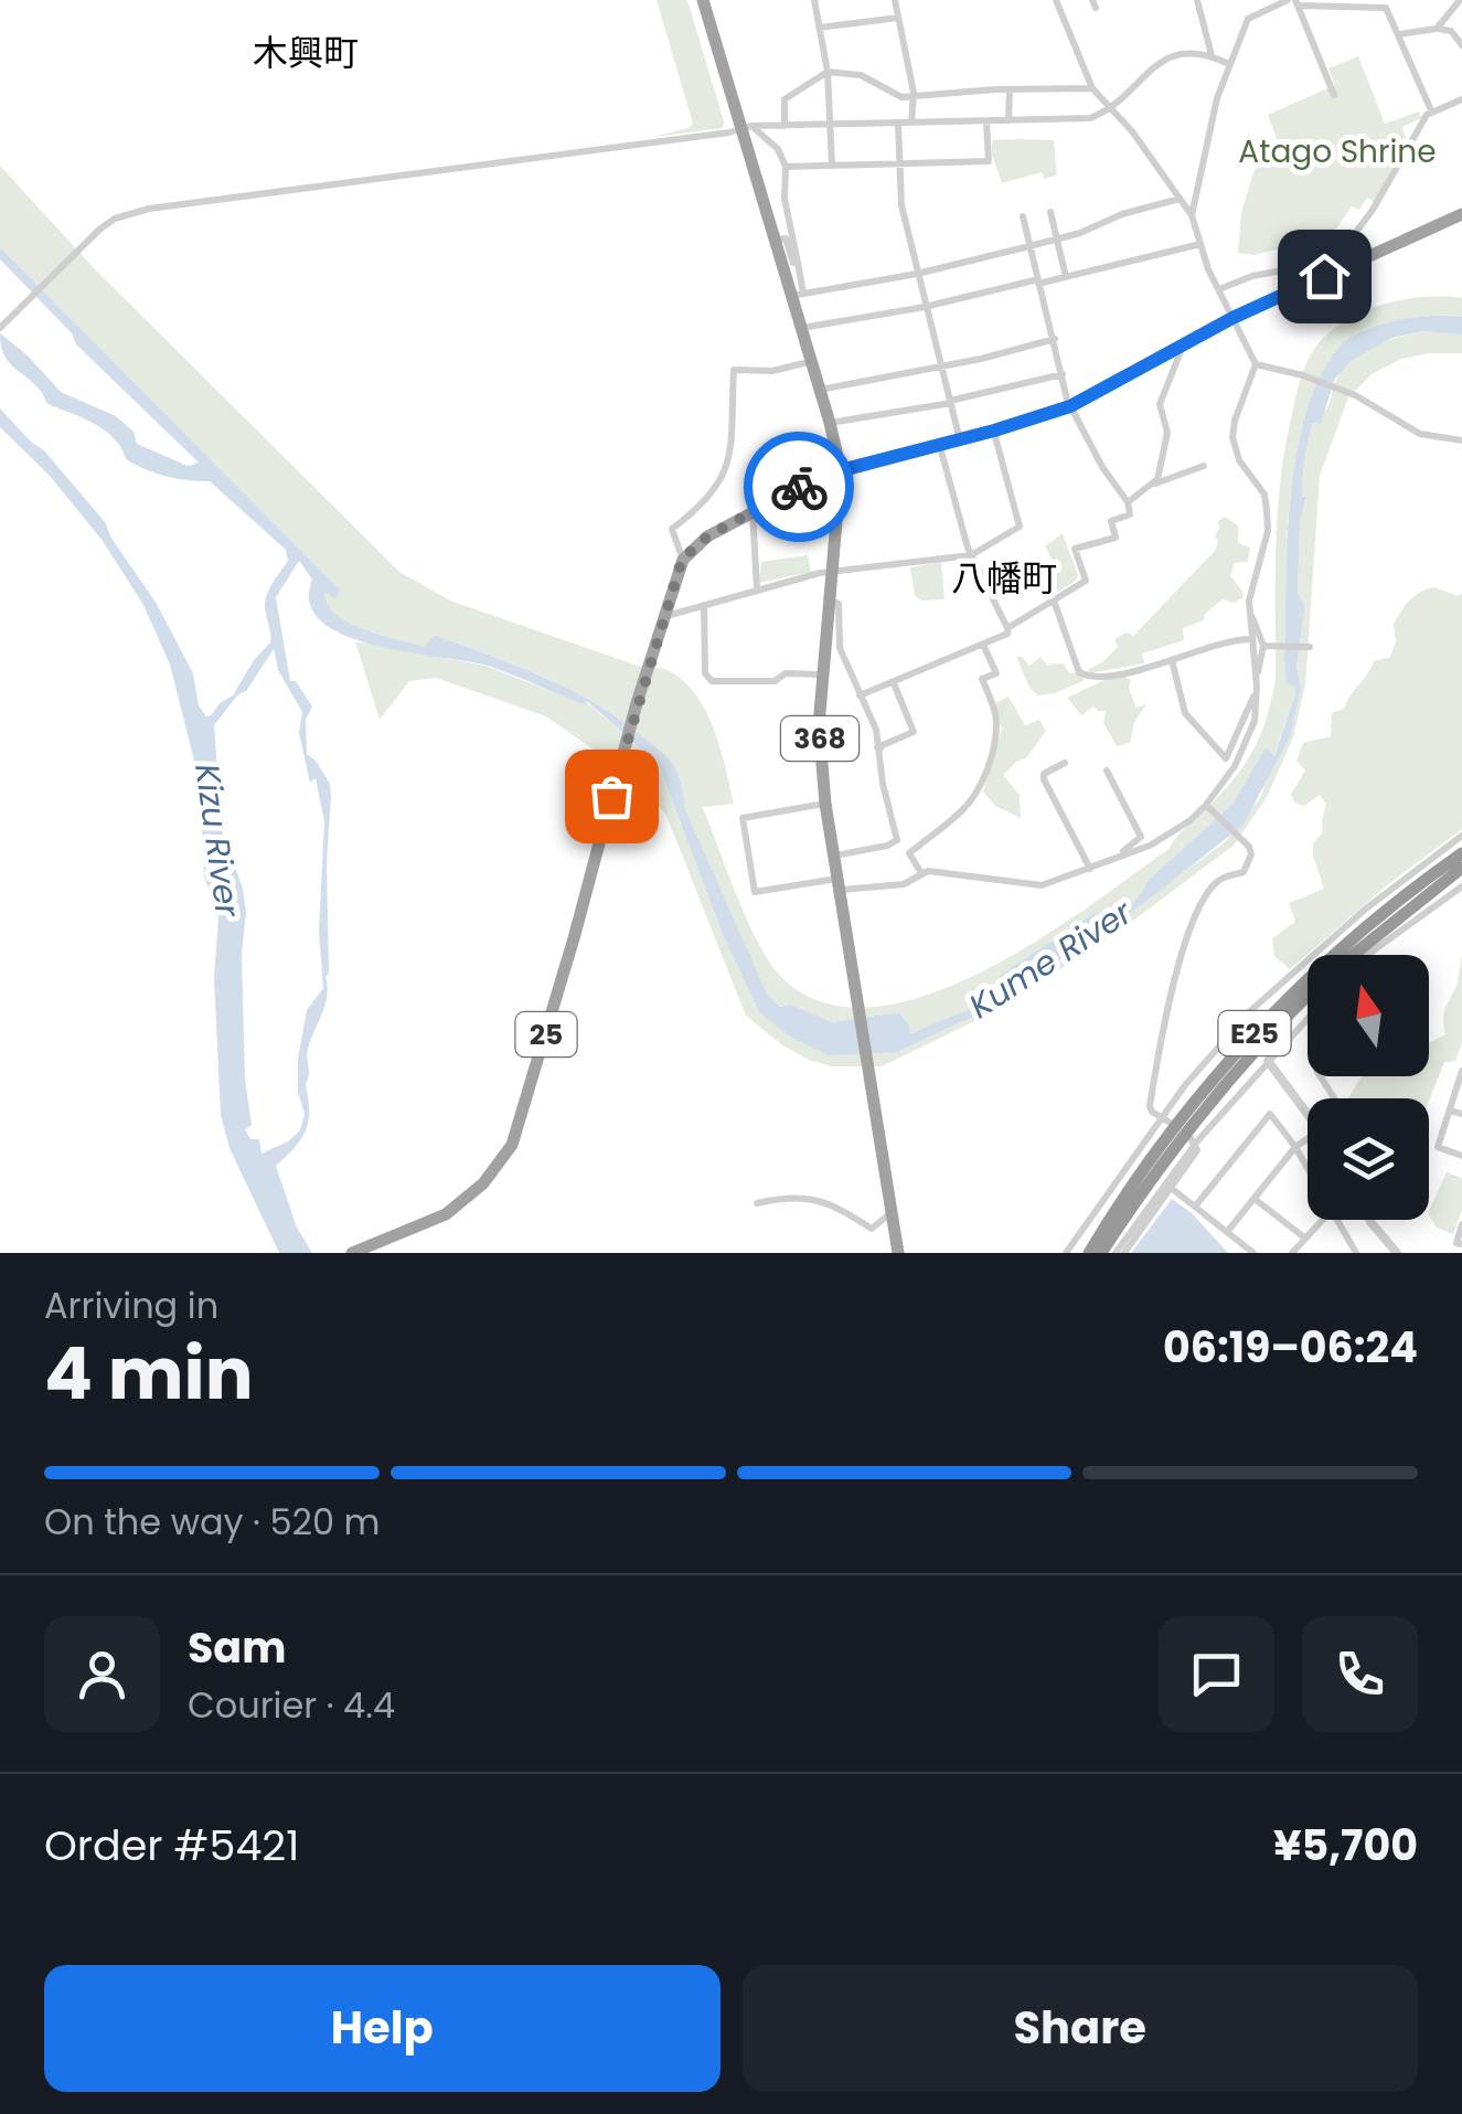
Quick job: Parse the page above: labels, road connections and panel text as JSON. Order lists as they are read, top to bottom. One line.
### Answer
{"streets":{"highway":["368","E25","25"]},"districts":["木興町","八幡町"],"water":["Kizu River","Kume River"],"parks":["Atago Shrine"],"north":"top","page":{"heading":["4 min","Arriving in","06:19–06:24"],"panel":["Sam","Courier · 4.4","Order #5421","¥5,700"],"bar":"On the way · 520 m","buttons":["Help","Share"]}}
